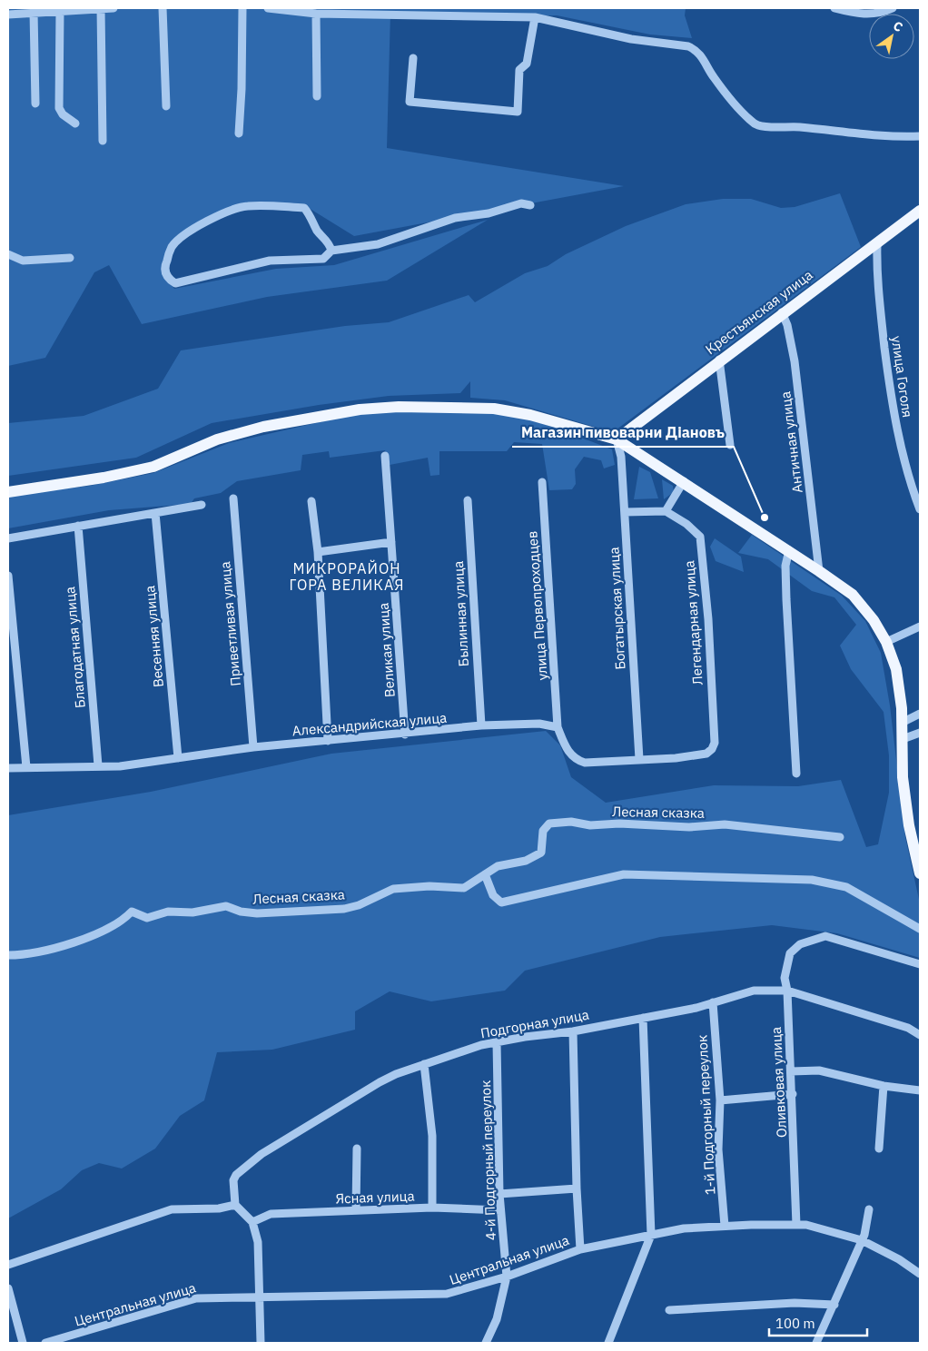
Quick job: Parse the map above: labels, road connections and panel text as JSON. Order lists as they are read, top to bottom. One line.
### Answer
{"streets":{"main road":["Крестьянская улица"],"street":["улица Гоголя","Античная улица","улица Первопроходцев","Богатырская улица","Былинная улица","Легендарная улица","Приветливая улица","Весенняя улица","Благодатная улица","Великая улица","Александрийская улица","Лесная сказка","Подгорная улица","Оливковая улица","1-й Подгорный переулок","4-й Подгорный переулок","Ясная улица","Центральная улица"]},"crossings":[["Крестьянская улица","улица Гоголя"],["Крестьянская улица","Античная улица"],["Крестьянская улица","Богатырская улица"],["улица Первопроходцев","Александрийская улица"],["Богатырская улица","Легендарная улица"],["Былинная улица","Александрийская улица"],["Приветливая улица","Александрийская улица"],["Весенняя улица","Александрийская улица"],["Благодатная улица","Александрийская улица"],["Великая улица","Александрийская улица"],["Подгорная улица","Оливковая улица"],["Подгорная улица","1-й Подгорный переулок"],["Подгорная улица","4-й Подгорный переулок"],["Оливковая улица","Центральная улица"],["1-й Подгорный переулок","Центральная улица"],["4-й Подгорный переулок","Ясная улица"],["4-й Подгорный переулок","Центральная улица"]],"districts":["МИКРОРАЙОН ГОРА ВЕЛИКАЯ"],"places":["Магазин пивоварни Дiановъ"],"scale_bar":"100 m","north":"top right"}
